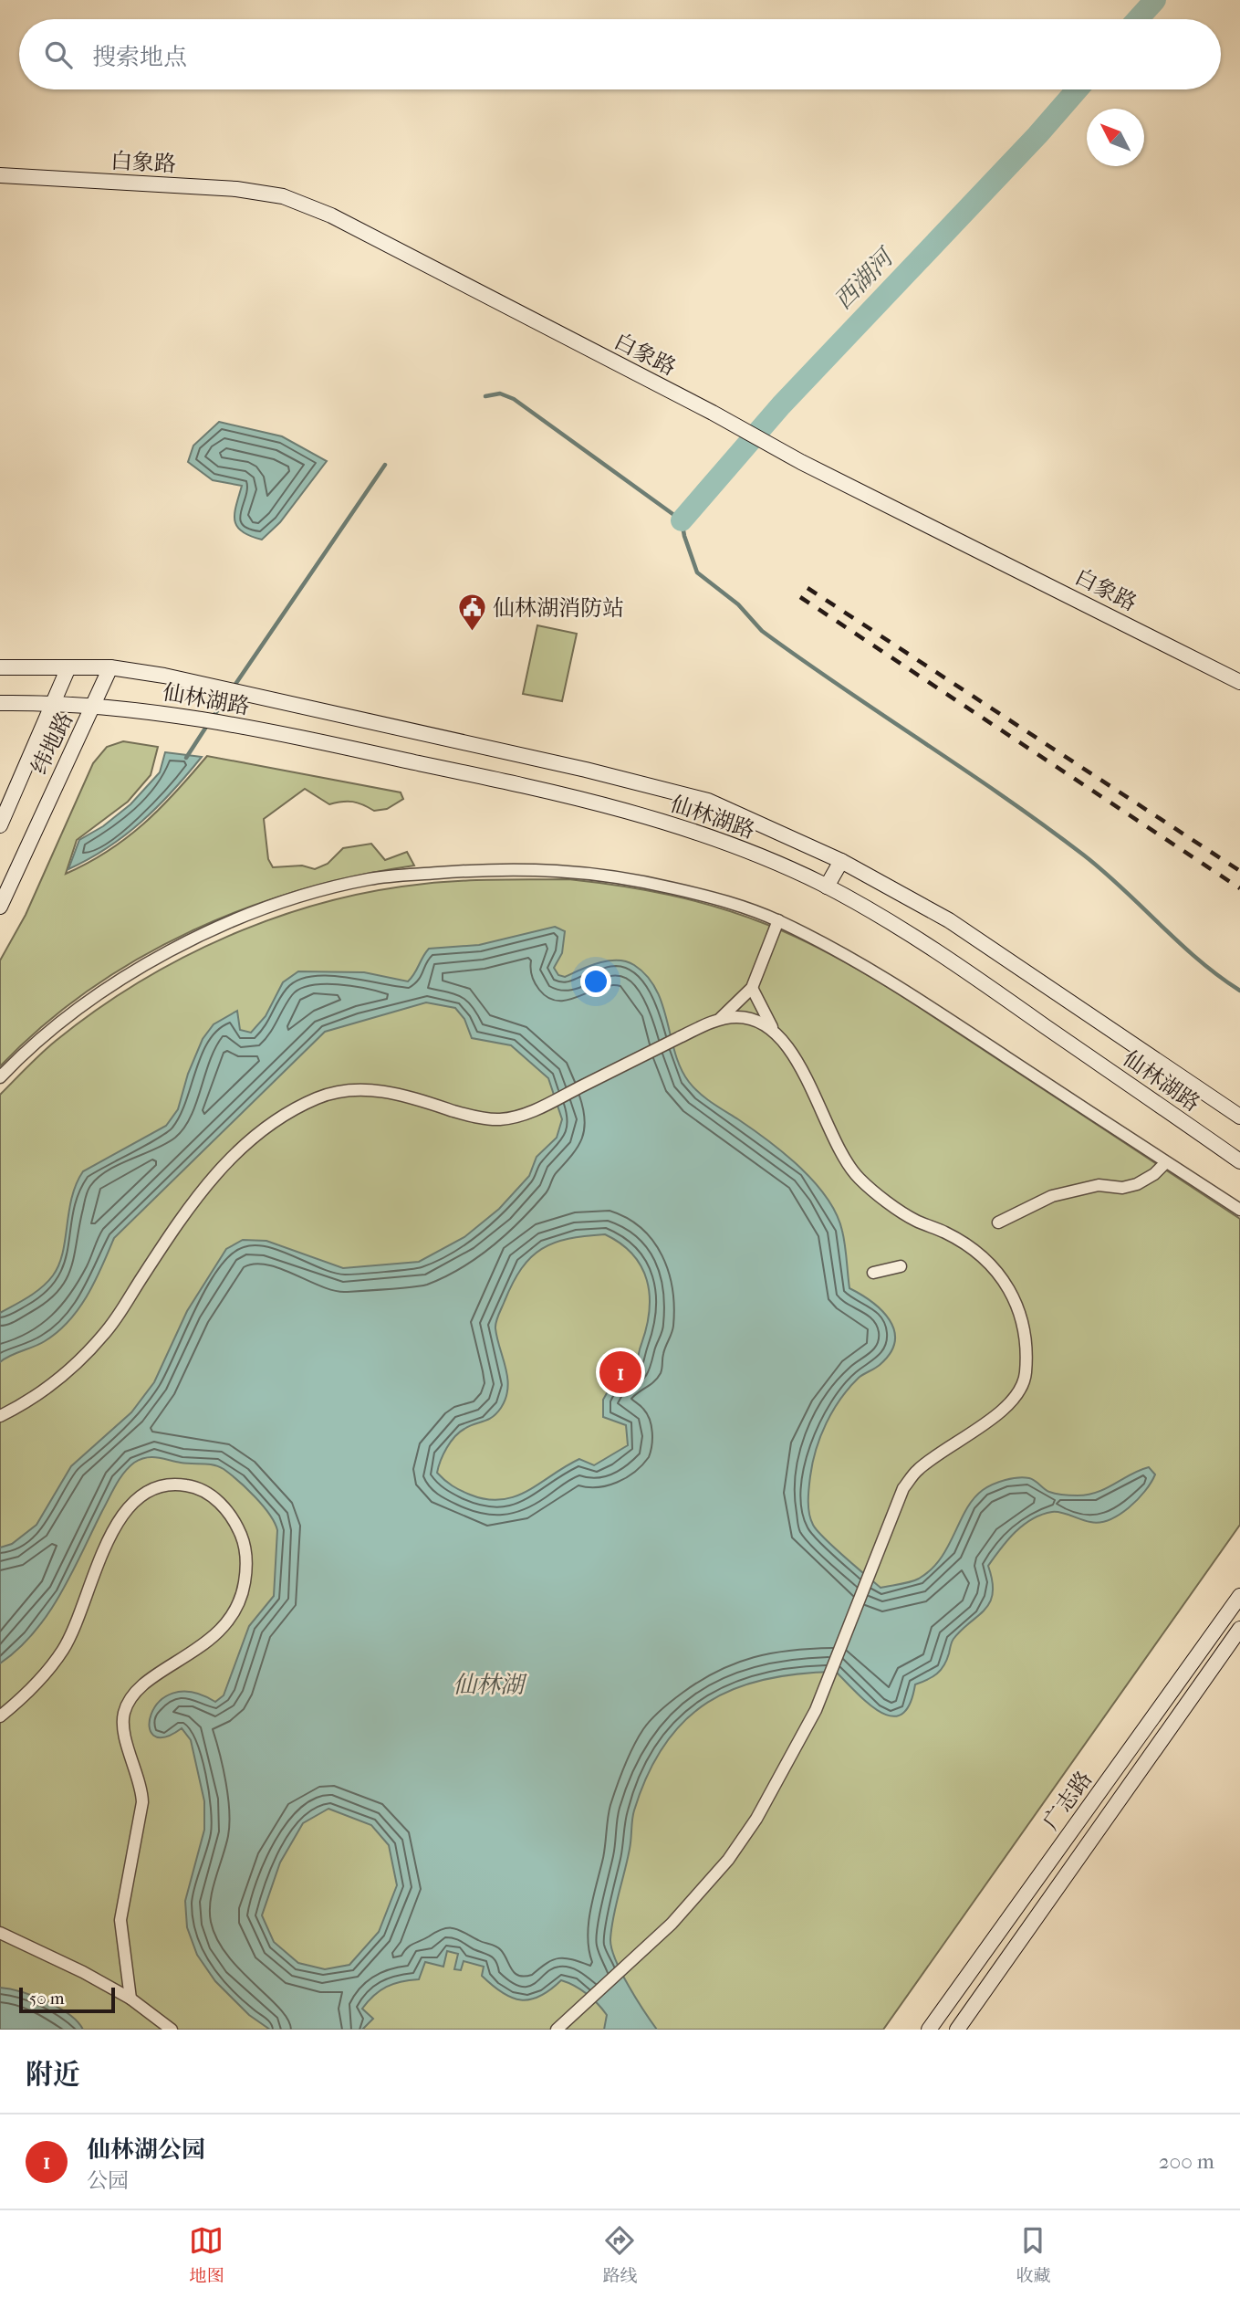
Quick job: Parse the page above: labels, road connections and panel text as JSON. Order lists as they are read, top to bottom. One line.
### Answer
{"streets":{"main road":["白象路","仙林湖路","纬地路","广志路"]},"crossings":[["仙林湖路","纬地路"]],"water":["西湖河","仙林湖"],"places":{"public building":["仙林湖消防站"]},"scale_bar":"50 m","north":"top left","page":{"search":"搜索地点","pins":"1","scale":"50 m","heading":"附近","list":[{"mark":"1","name":"仙林湖公园","note":"公园","value":"200 m"}],"nav":["地图","路线","收藏"]}}
